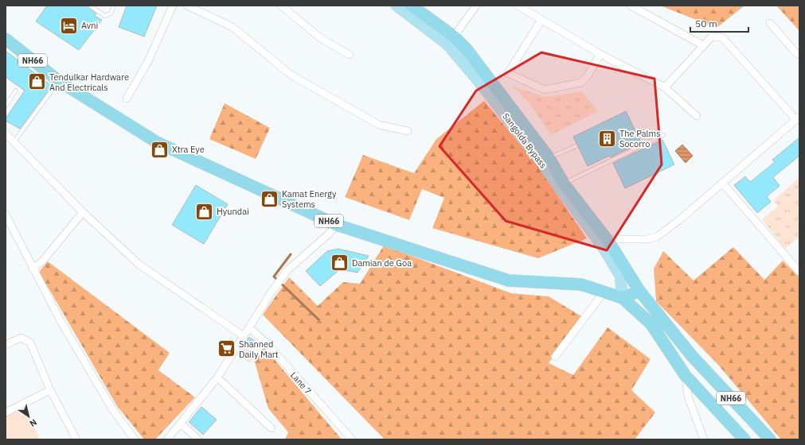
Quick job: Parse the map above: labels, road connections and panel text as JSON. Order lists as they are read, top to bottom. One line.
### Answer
{"streets":{"highway":["NH66","Sangolda Bypass"],"street":["Lane 7"]},"crossings":[["NH66","Sangolda Bypass"]],"places":{"hotel":["Avni"],"shop":["Tendulkar Hardware And Electricals","Xtra Eye","Kamat Energy Systems","Hyundai","Damian de Goa"],"building":["The Palms Socorro"],"supermarket":["Shanned Daily Mart"]},"scale_bar":"50 m","north":"bottom right"}
